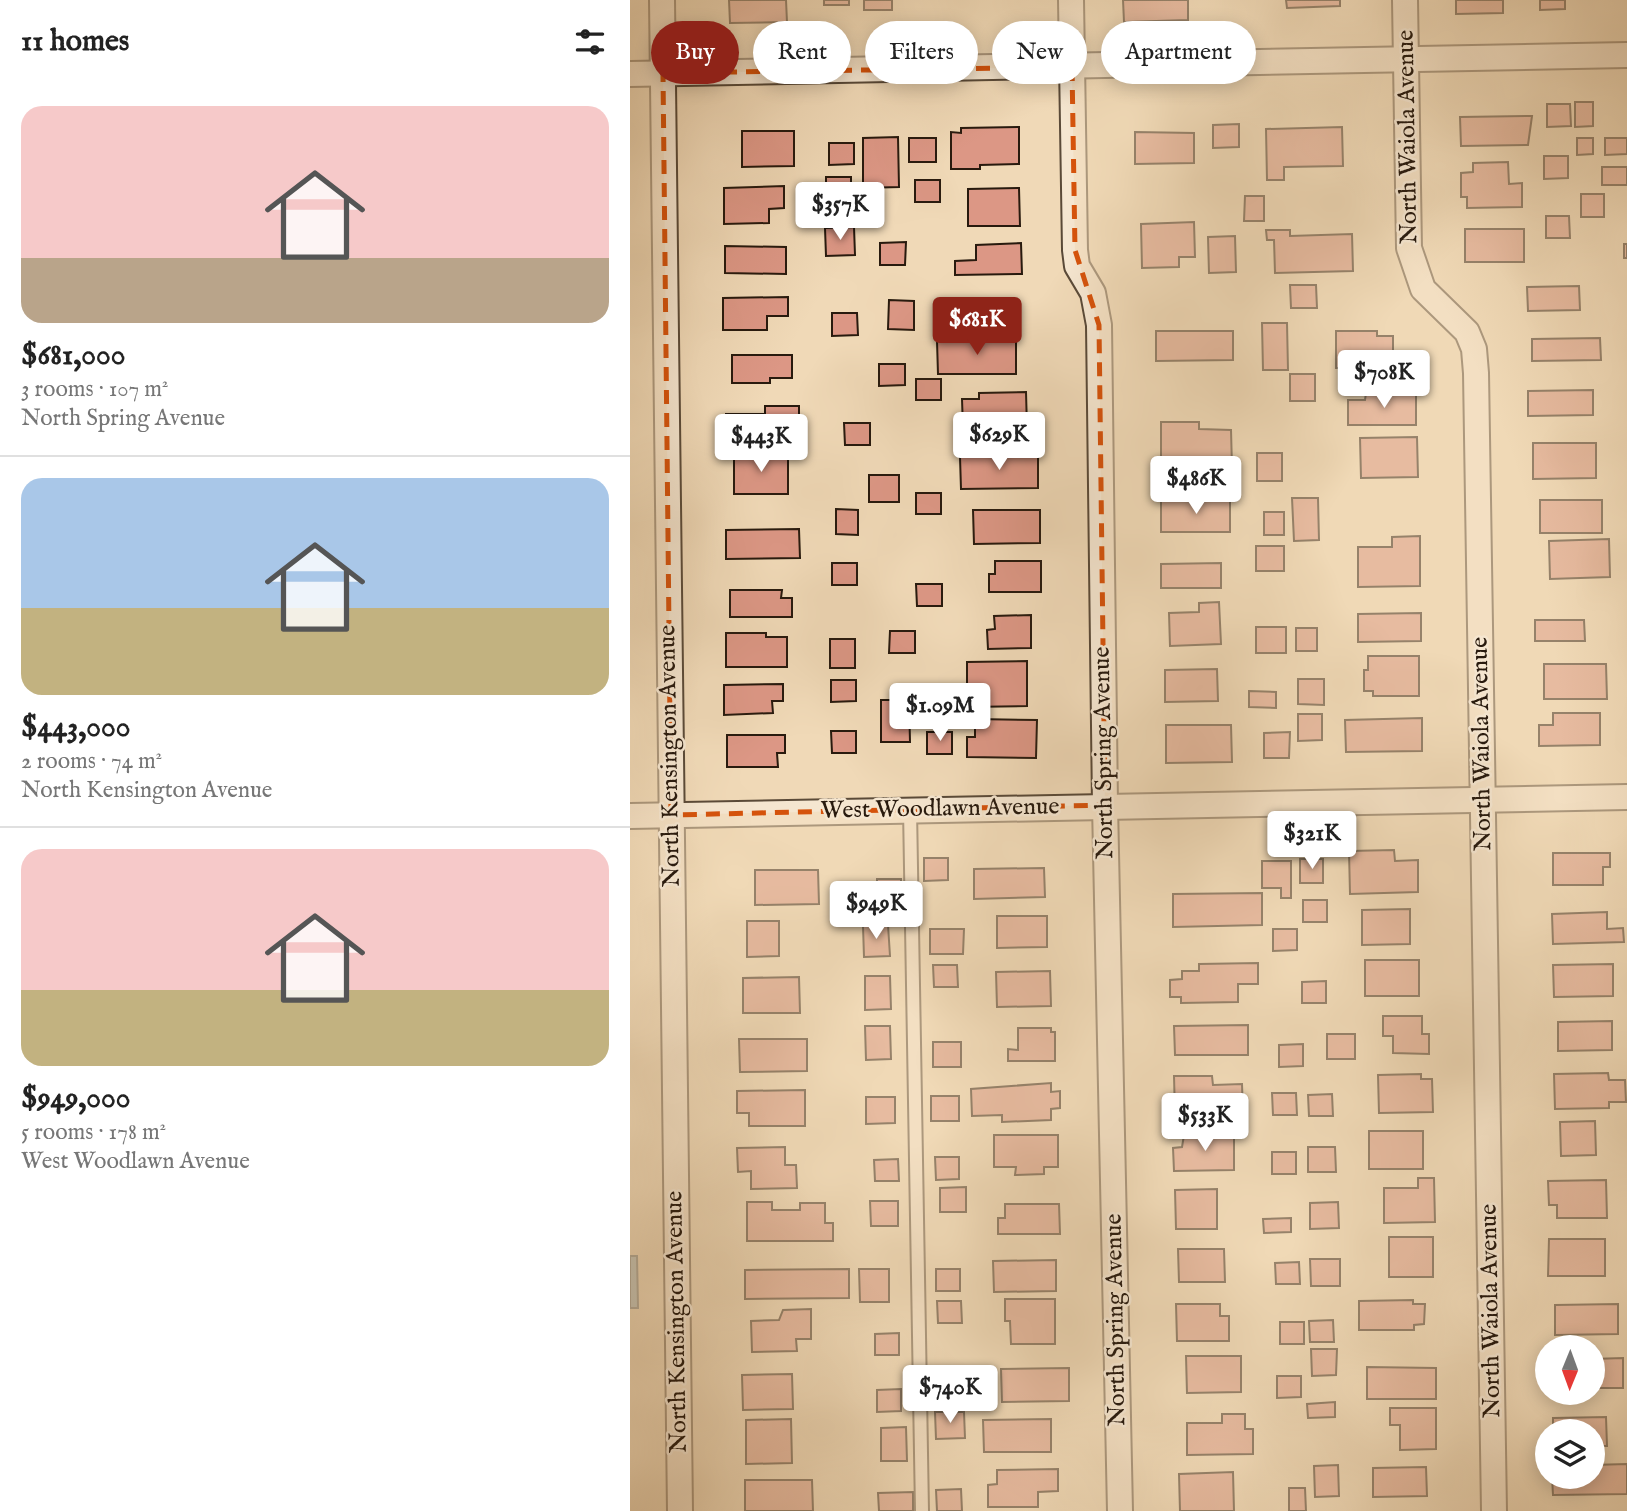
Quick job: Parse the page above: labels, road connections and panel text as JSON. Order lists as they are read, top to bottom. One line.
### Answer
{"streets":{"street":["North Waiola Avenue","North Spring Avenue","North Kensington Avenue","West Woodlawn Avenue"]},"crossings":[["North Waiola Avenue","West Woodlawn Avenue"],["North Spring Avenue","West Woodlawn Avenue"],["North Kensington Avenue","West Woodlawn Avenue"]],"north":"bottom","page":{"heading":"11 homes","chip":["Buy","Rent","Filters","New","Apartment"],"list":[{"name":"$681,000","note":"3 rooms · 107 m² · North Spring Avenue"},{"name":"$443,000","note":"2 rooms · 74 m² · North Kensington Avenue"},{"name":"$949,000","note":"5 rooms · 178 m² · West Woodlawn Avenue"}],"price":["$357K","$681K","$708K","$629K","$443K","$486K","$1.09M","$321K","$949K","$533K","$740K"]}}
